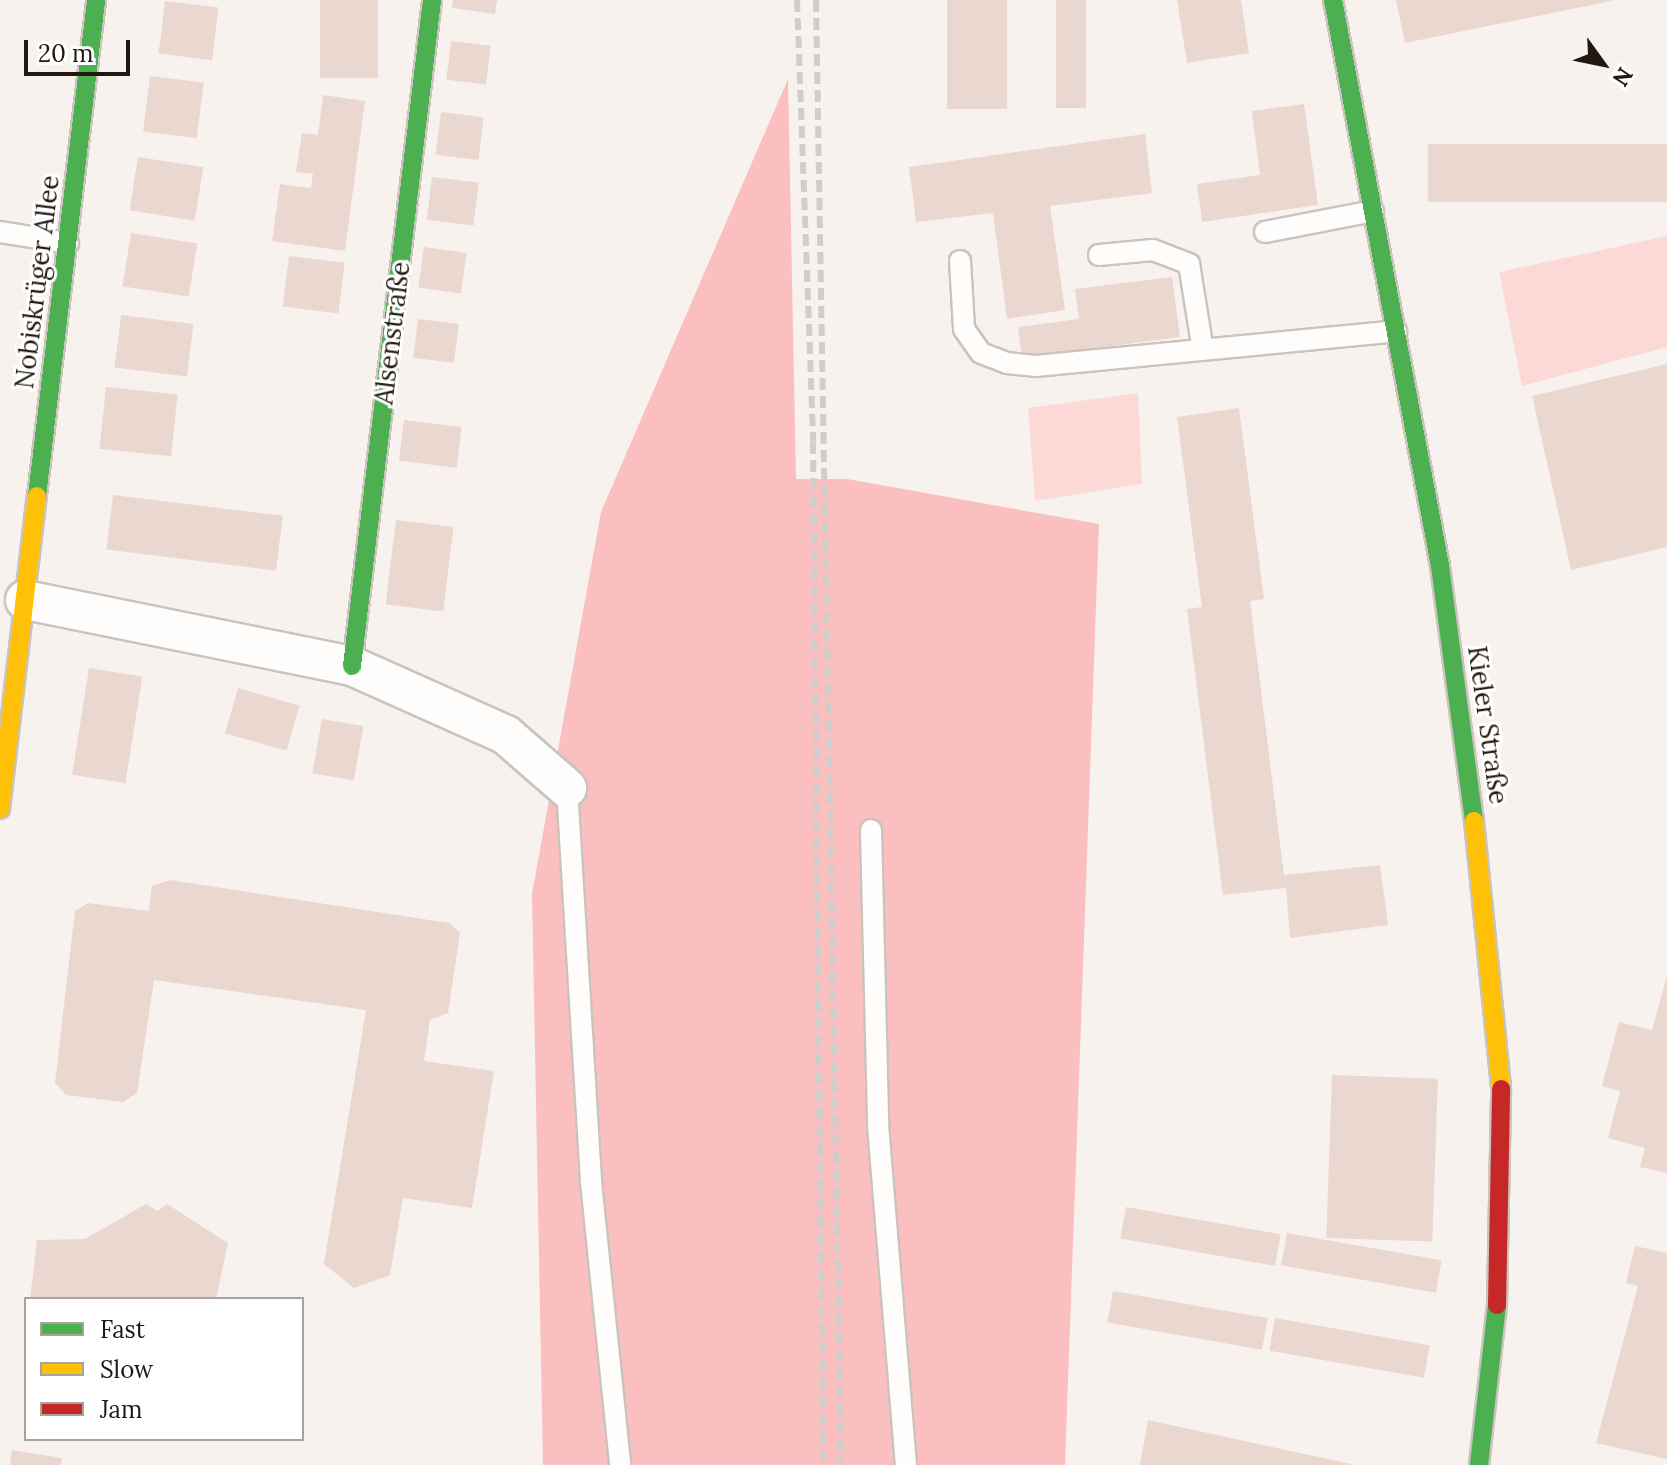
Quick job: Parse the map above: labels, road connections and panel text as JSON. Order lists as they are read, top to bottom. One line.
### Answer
{"streets":{"street":["Nobiskrüger Allee","Alsenstraße","Kieler Straße"]},"legend":["Fast","Slow","Jam"],"scale_bar":"20 m","north":"bottom right"}
